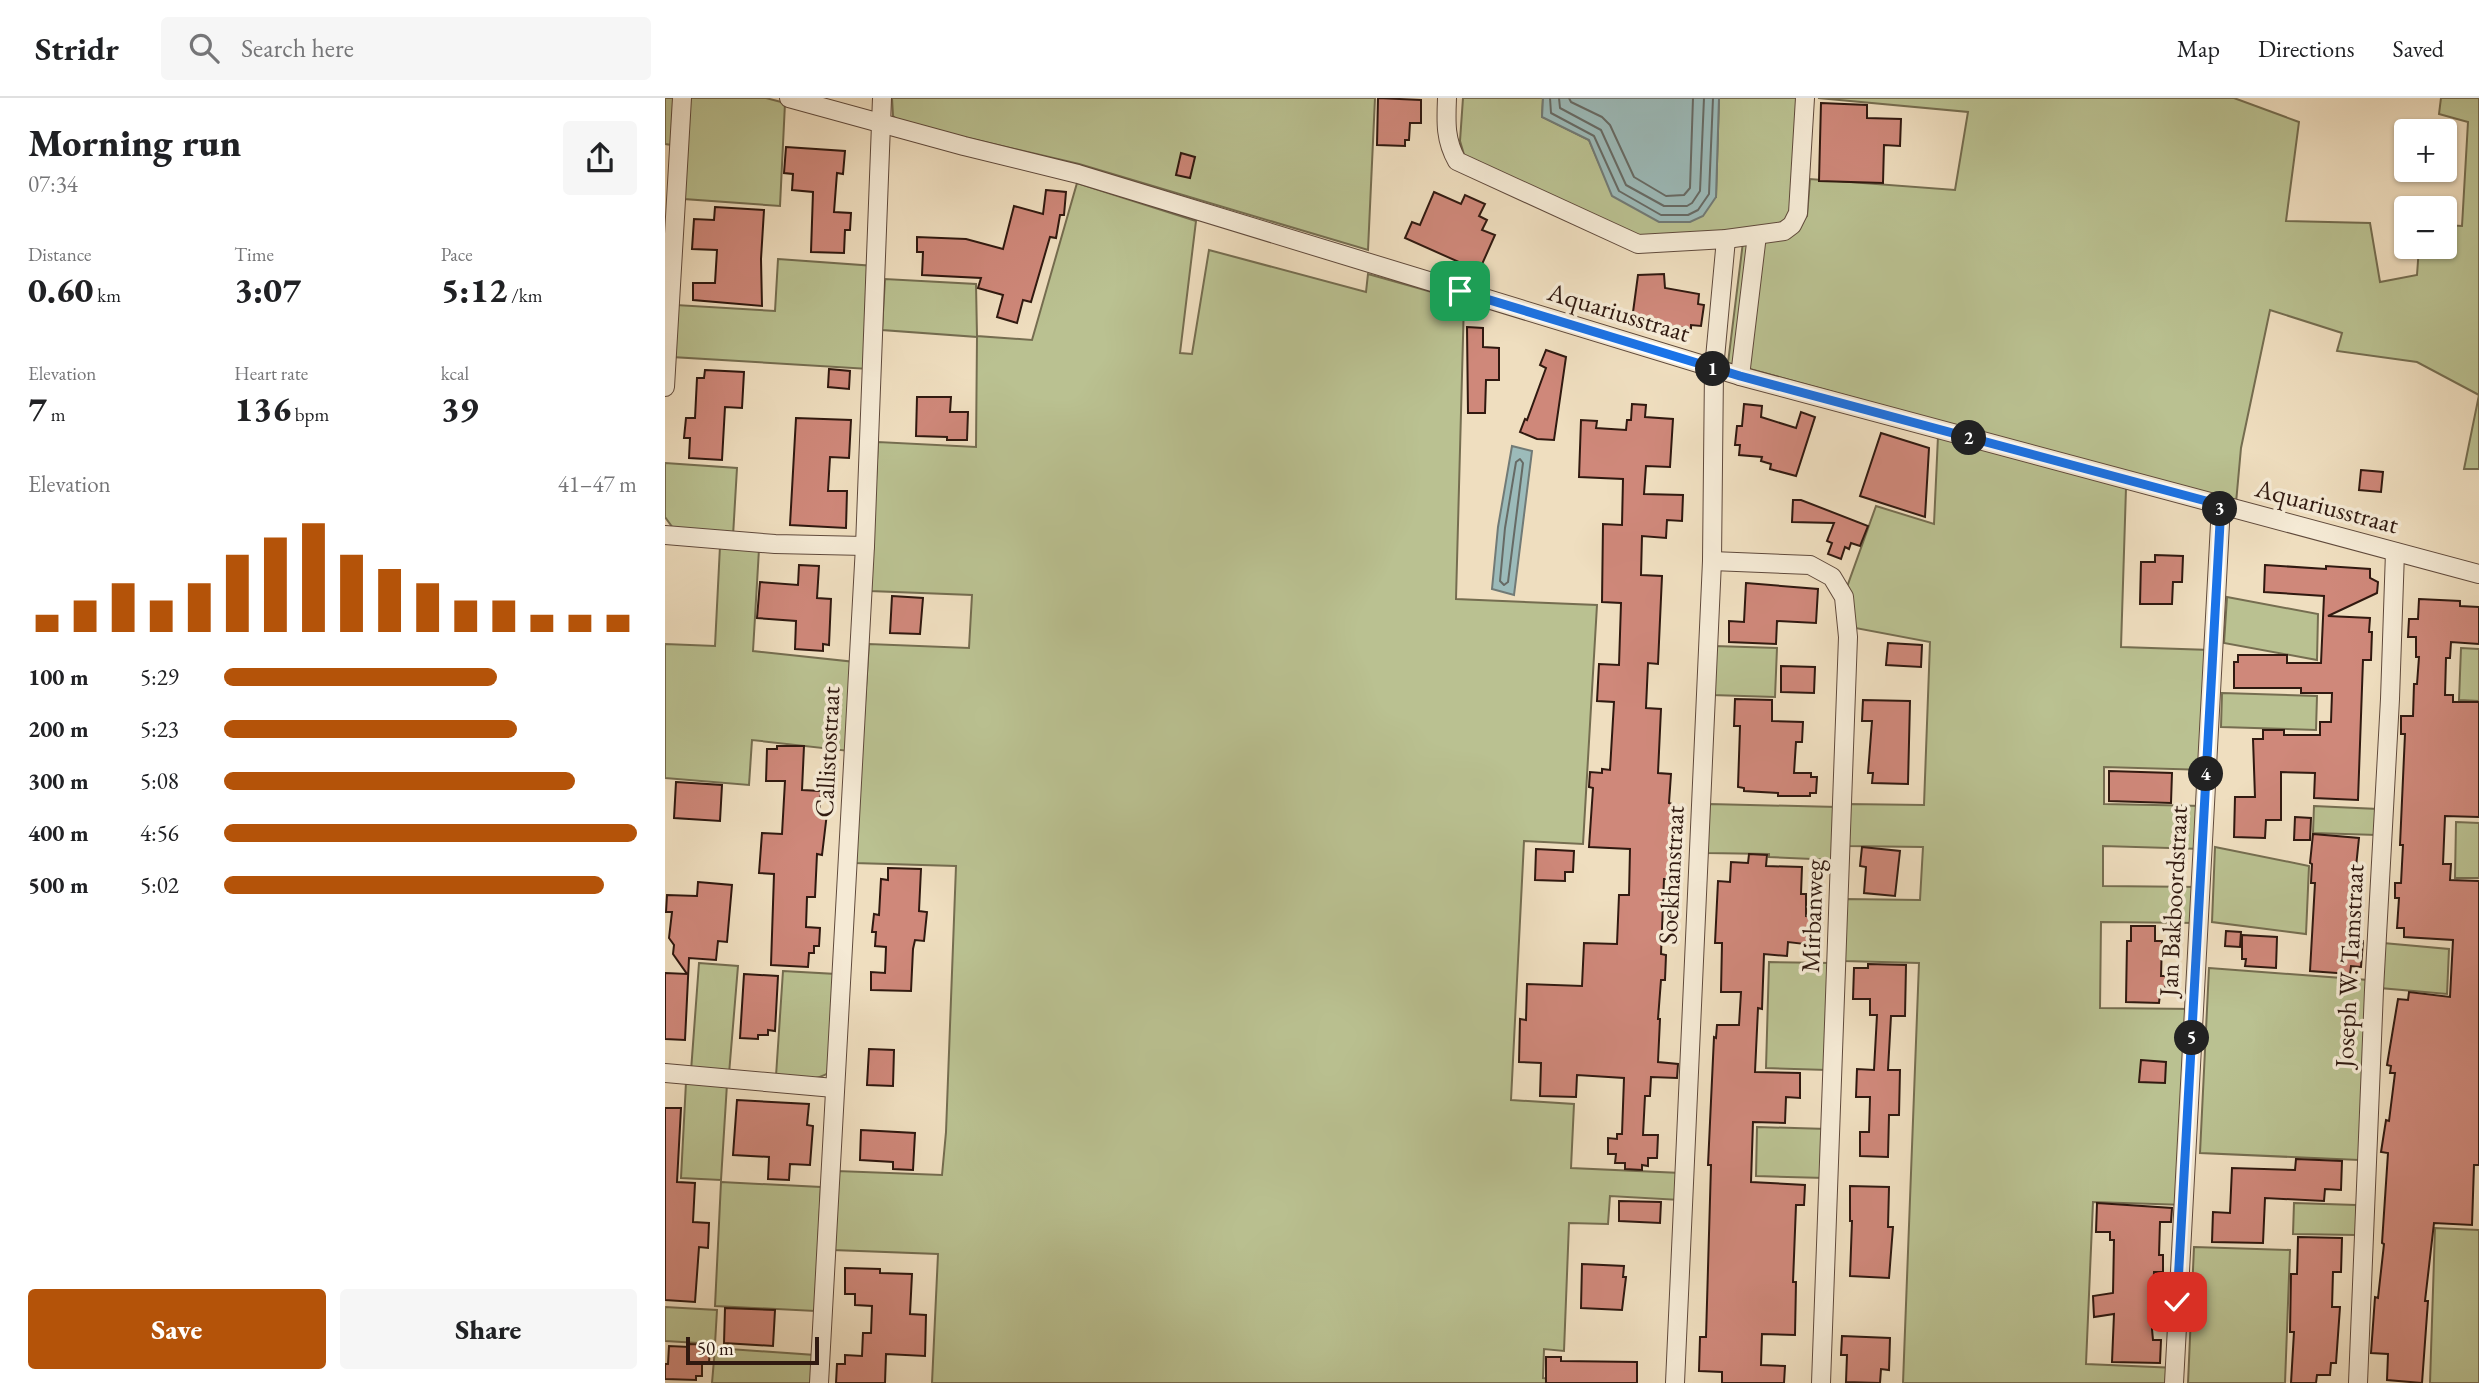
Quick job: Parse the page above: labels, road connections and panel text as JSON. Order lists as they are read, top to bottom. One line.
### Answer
{"streets":{"street":["Aquariusstraat","Callistostraat","Soekhanstraat","Jan Bakboordstraat","Mirbanweg","Joseph W. Tamstraat"]},"crossings":[["Aquariusstraat","Callistostraat"],["Aquariusstraat","Soekhanstraat"],["Aquariusstraat","Jan Bakboordstraat"],["Aquariusstraat","Joseph W. Tamstraat"],["Soekhanstraat","Mirbanweg"]],"scale_bar":"50 m","page":{"header":"Stridr","search":"Search here","nav":["Map","Directions","Saved"],"heading":["Morning run","07:34"],"map_buttons":["+","−"],"stats":[["Distance","0.60 km"],["Time","3:07"],["Pace","5:12 /km"],["Elevation","7 m"],["Heart rate","136 bpm"],["kcal","39"]],"pins":["1","2","3","4","5"],"chart":["Elevation","41–47 m"],"list":[{"name":"100 m","note":"5:29"},{"name":"200 m","note":"5:23"},{"name":"300 m","note":"5:08"},{"name":"400 m","note":"4:56"},{"name":"500 m","note":"5:02"}],"buttons":["Save","Share"],"scale":"50 m"}}
